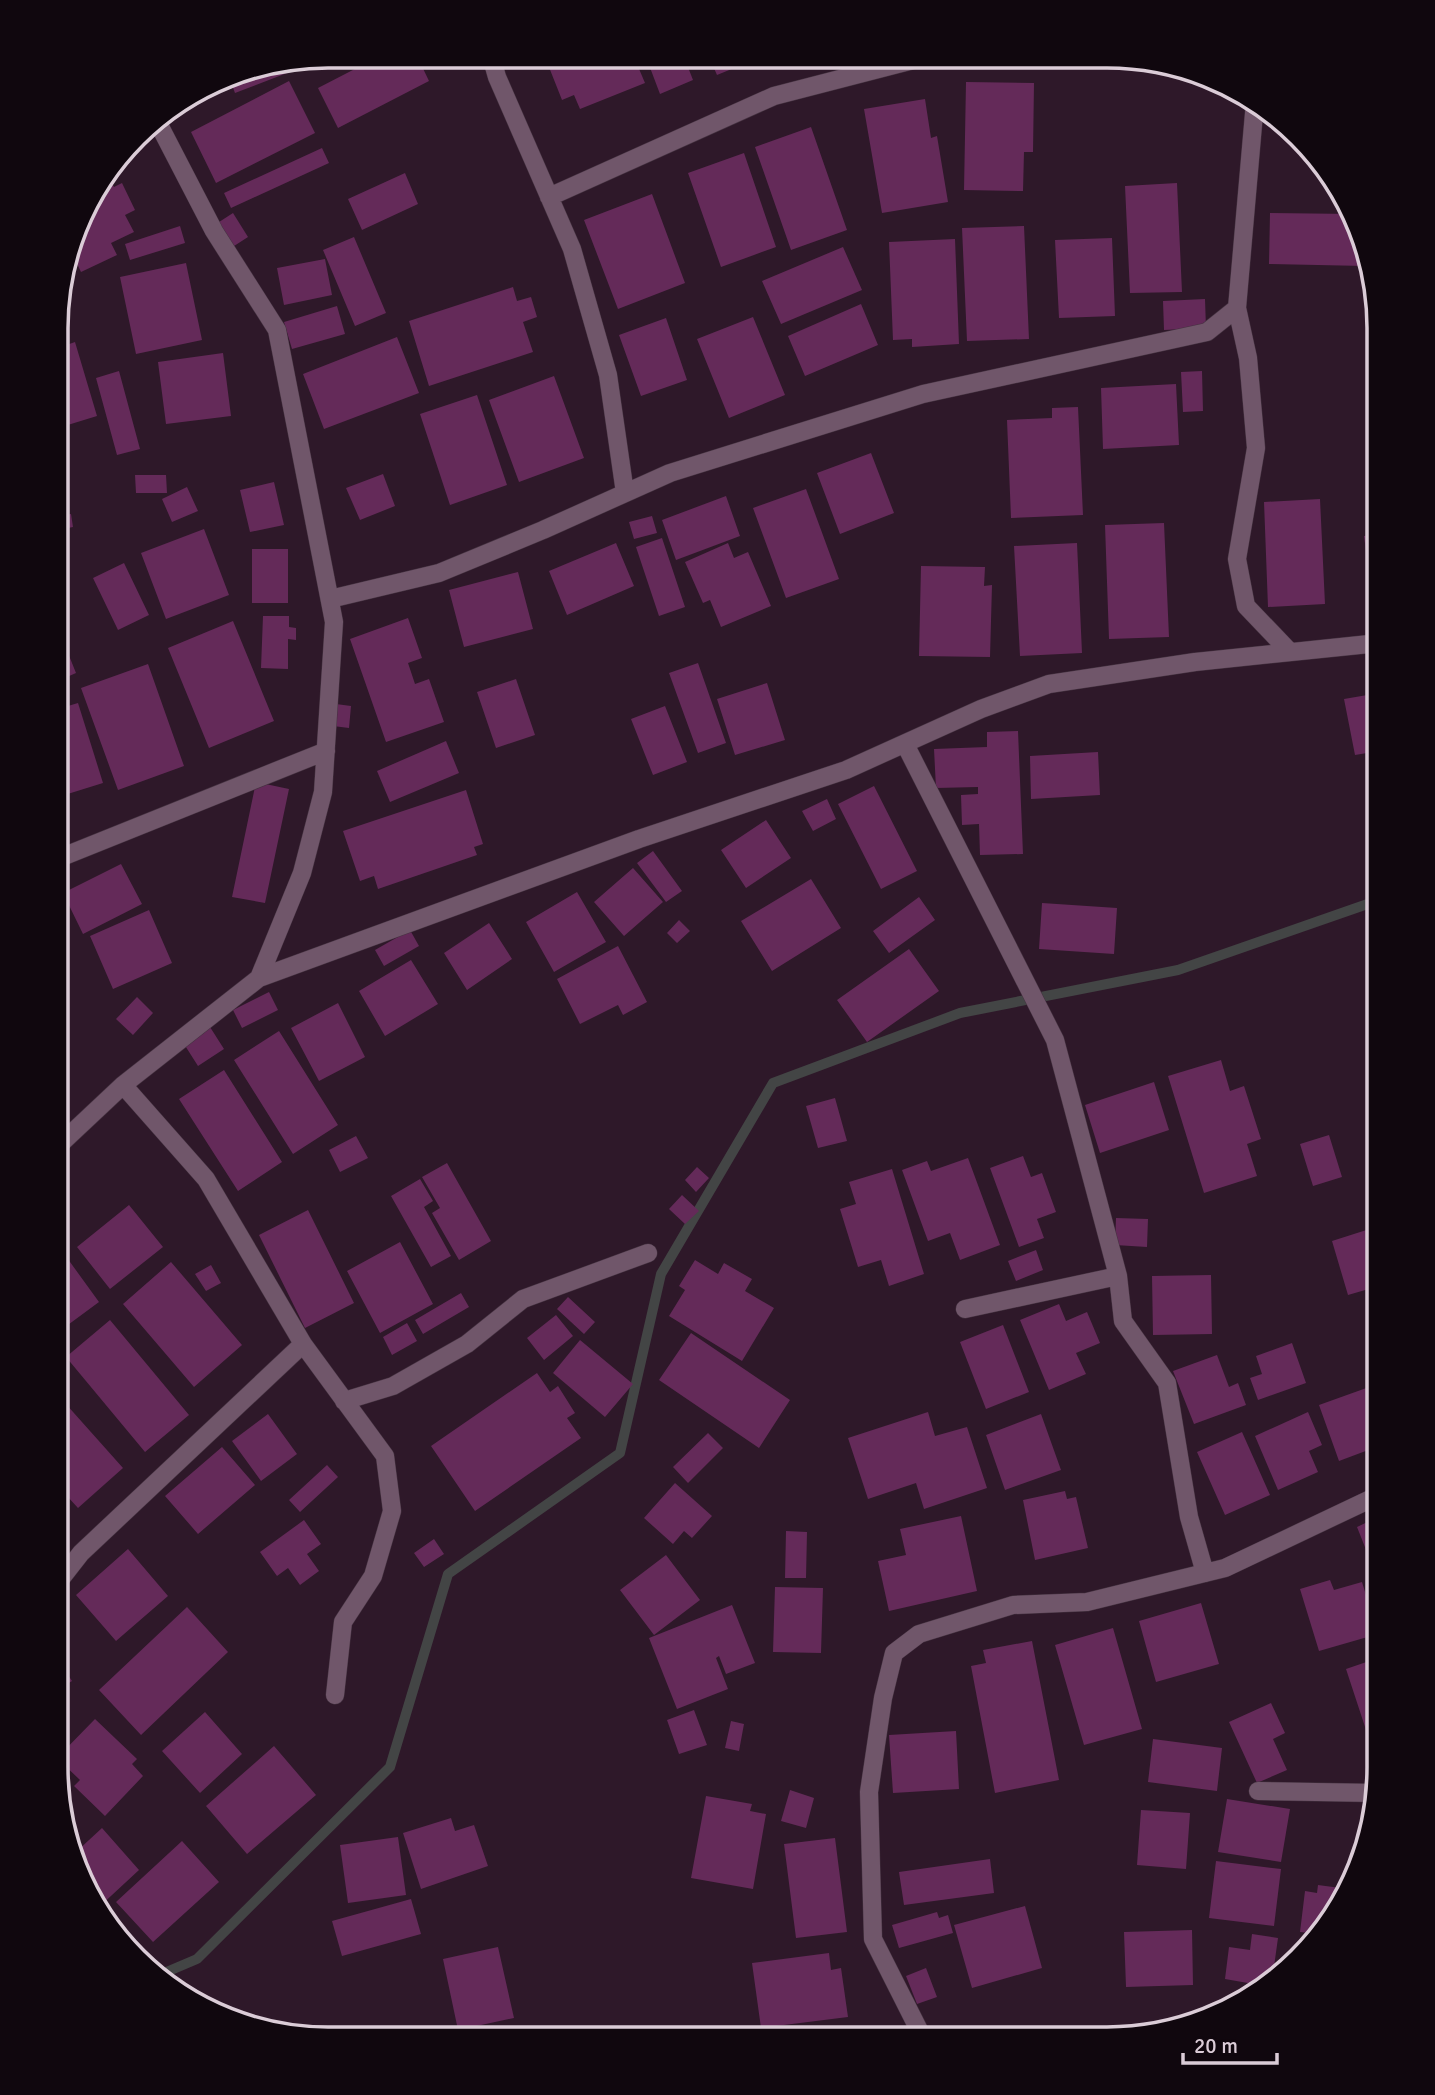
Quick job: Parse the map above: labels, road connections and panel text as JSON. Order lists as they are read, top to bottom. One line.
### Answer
{"scale_bar":"20 m"}
